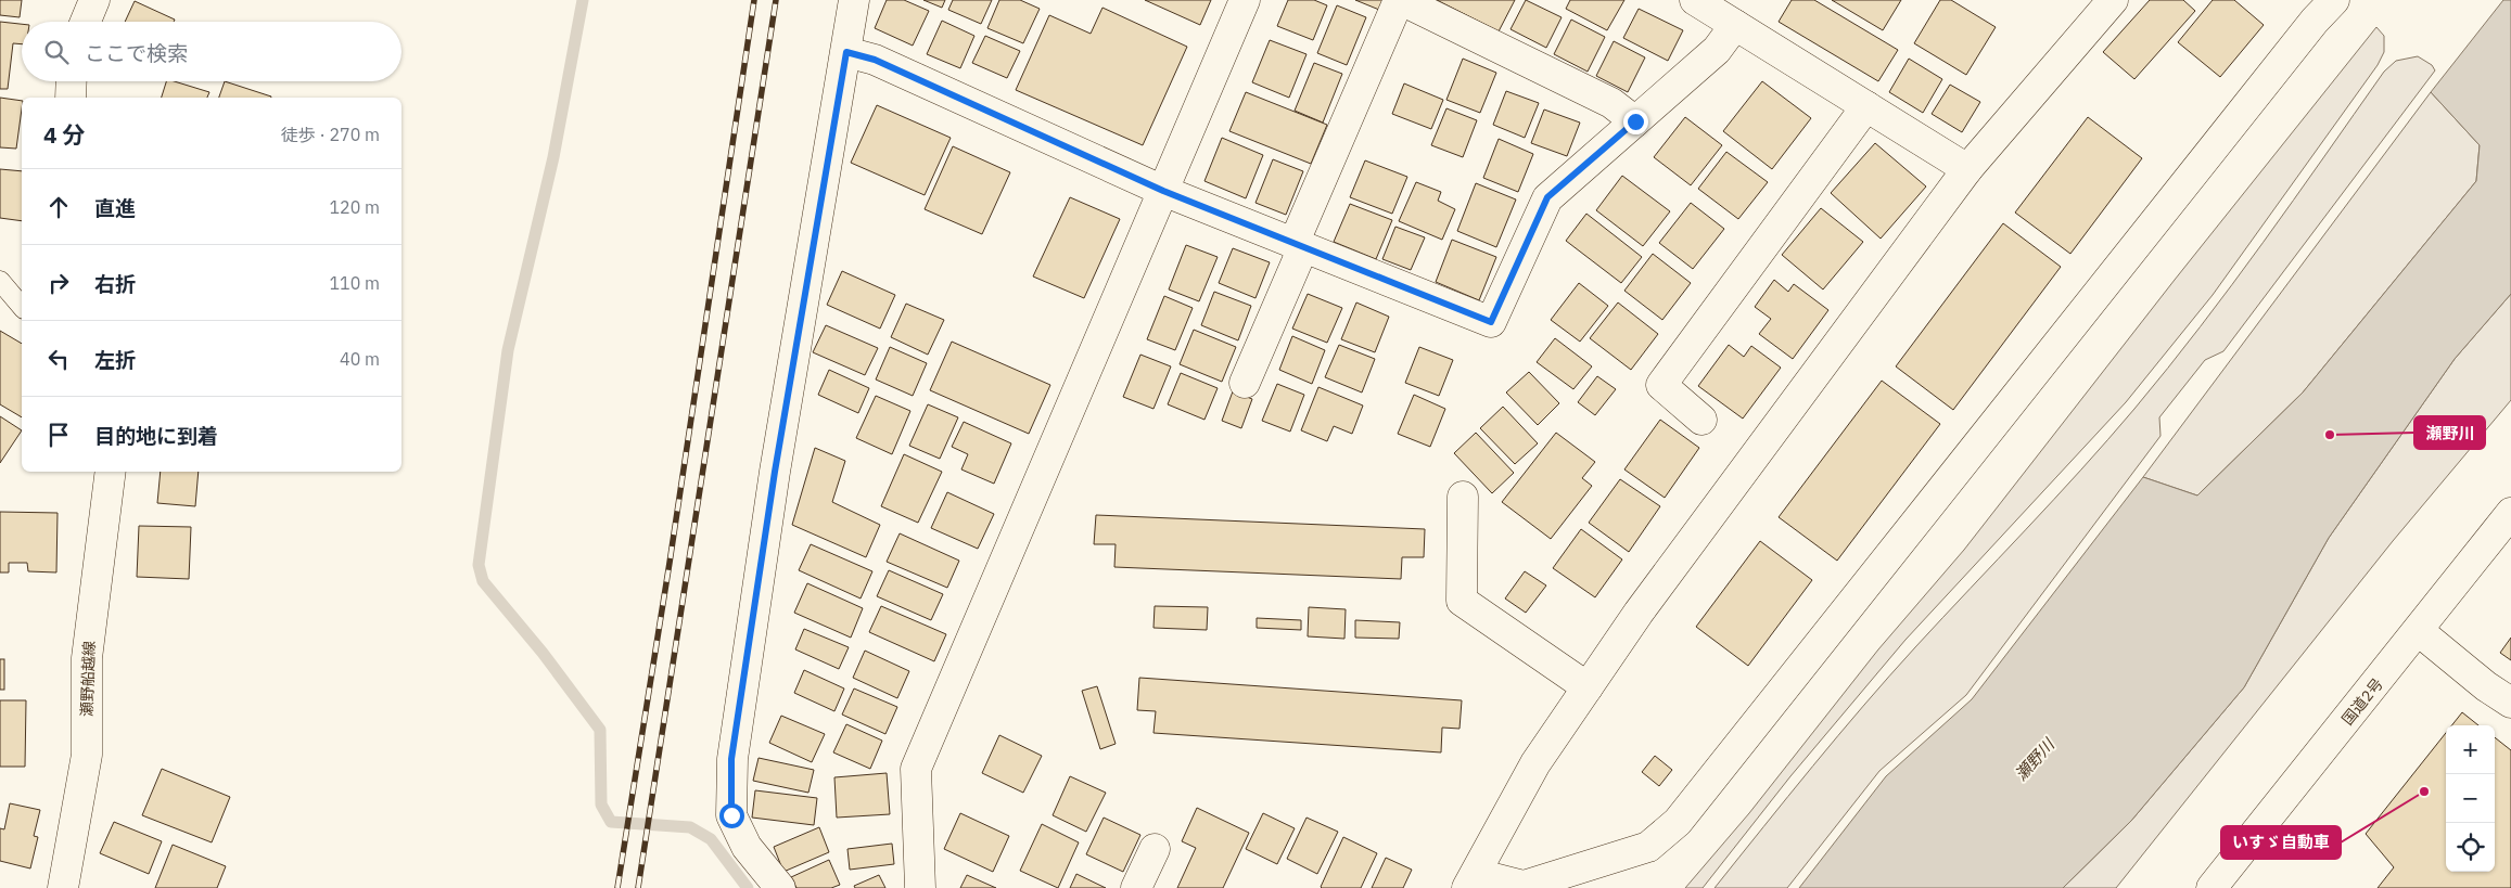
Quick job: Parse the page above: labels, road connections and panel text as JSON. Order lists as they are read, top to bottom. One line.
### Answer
{"streets":{"main road":["瀬野船越線","国道2号"]},"water":["瀬野川"],"places":["瀬野川","いすゞ自動車"],"page":{"search":"ここで検索","heading":["4 分","徒歩 · 270 m"],"list":[["直進","120 m"],["右折","110 m"],["左折","40 m"],"目的地に到着"],"map_buttons":["+","−"]}}
